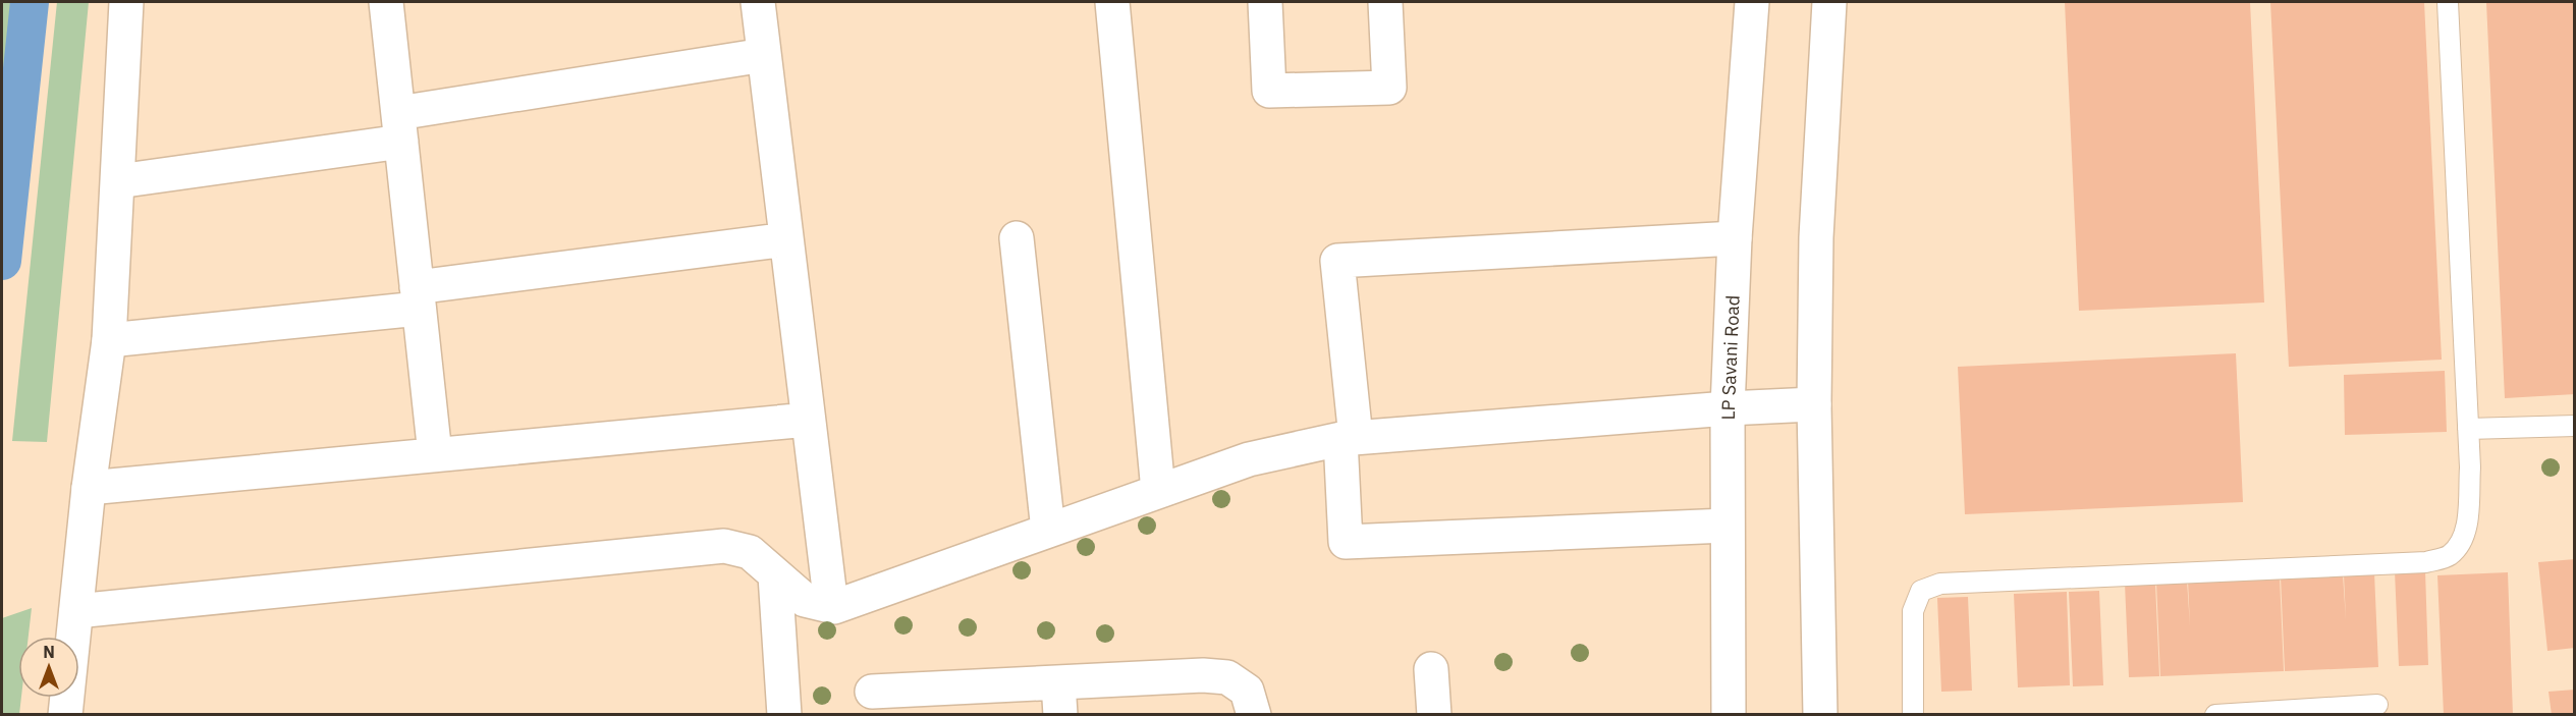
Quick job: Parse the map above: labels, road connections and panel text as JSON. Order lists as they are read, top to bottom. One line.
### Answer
{"streets":{"street":["LP Savani Road"]},"north":"top"}
